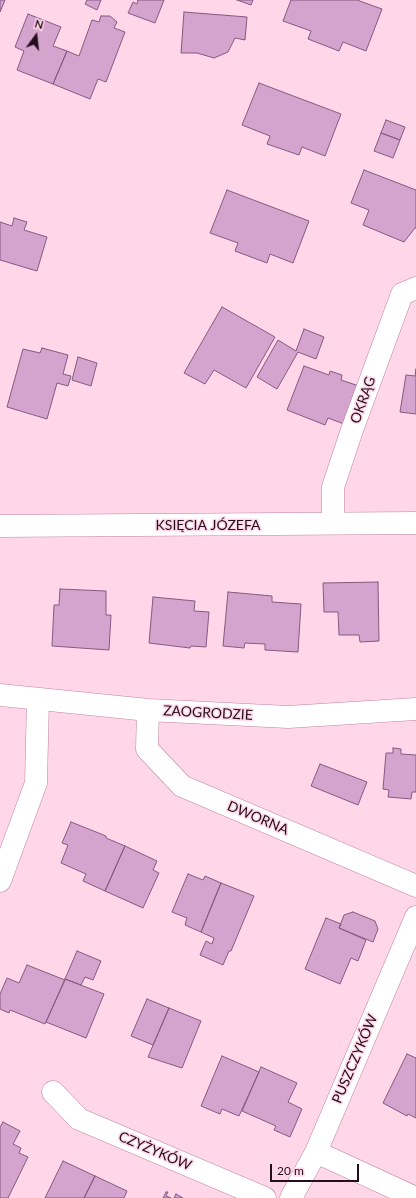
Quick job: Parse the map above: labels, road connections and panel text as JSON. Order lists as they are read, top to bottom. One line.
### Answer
{"streets":{"street":["OKRĄG","KSIĘCIA JÓZEFA","ZAOGRODZIE","DWORNA","PUSZCZYKÓW","CZYŻYKÓW"]},"crossings":[["OKRĄG","KSIĘCIA JÓZEFA"],["ZAOGRODZIE","DWORNA"]],"scale_bar":"20 m","north":"top"}
